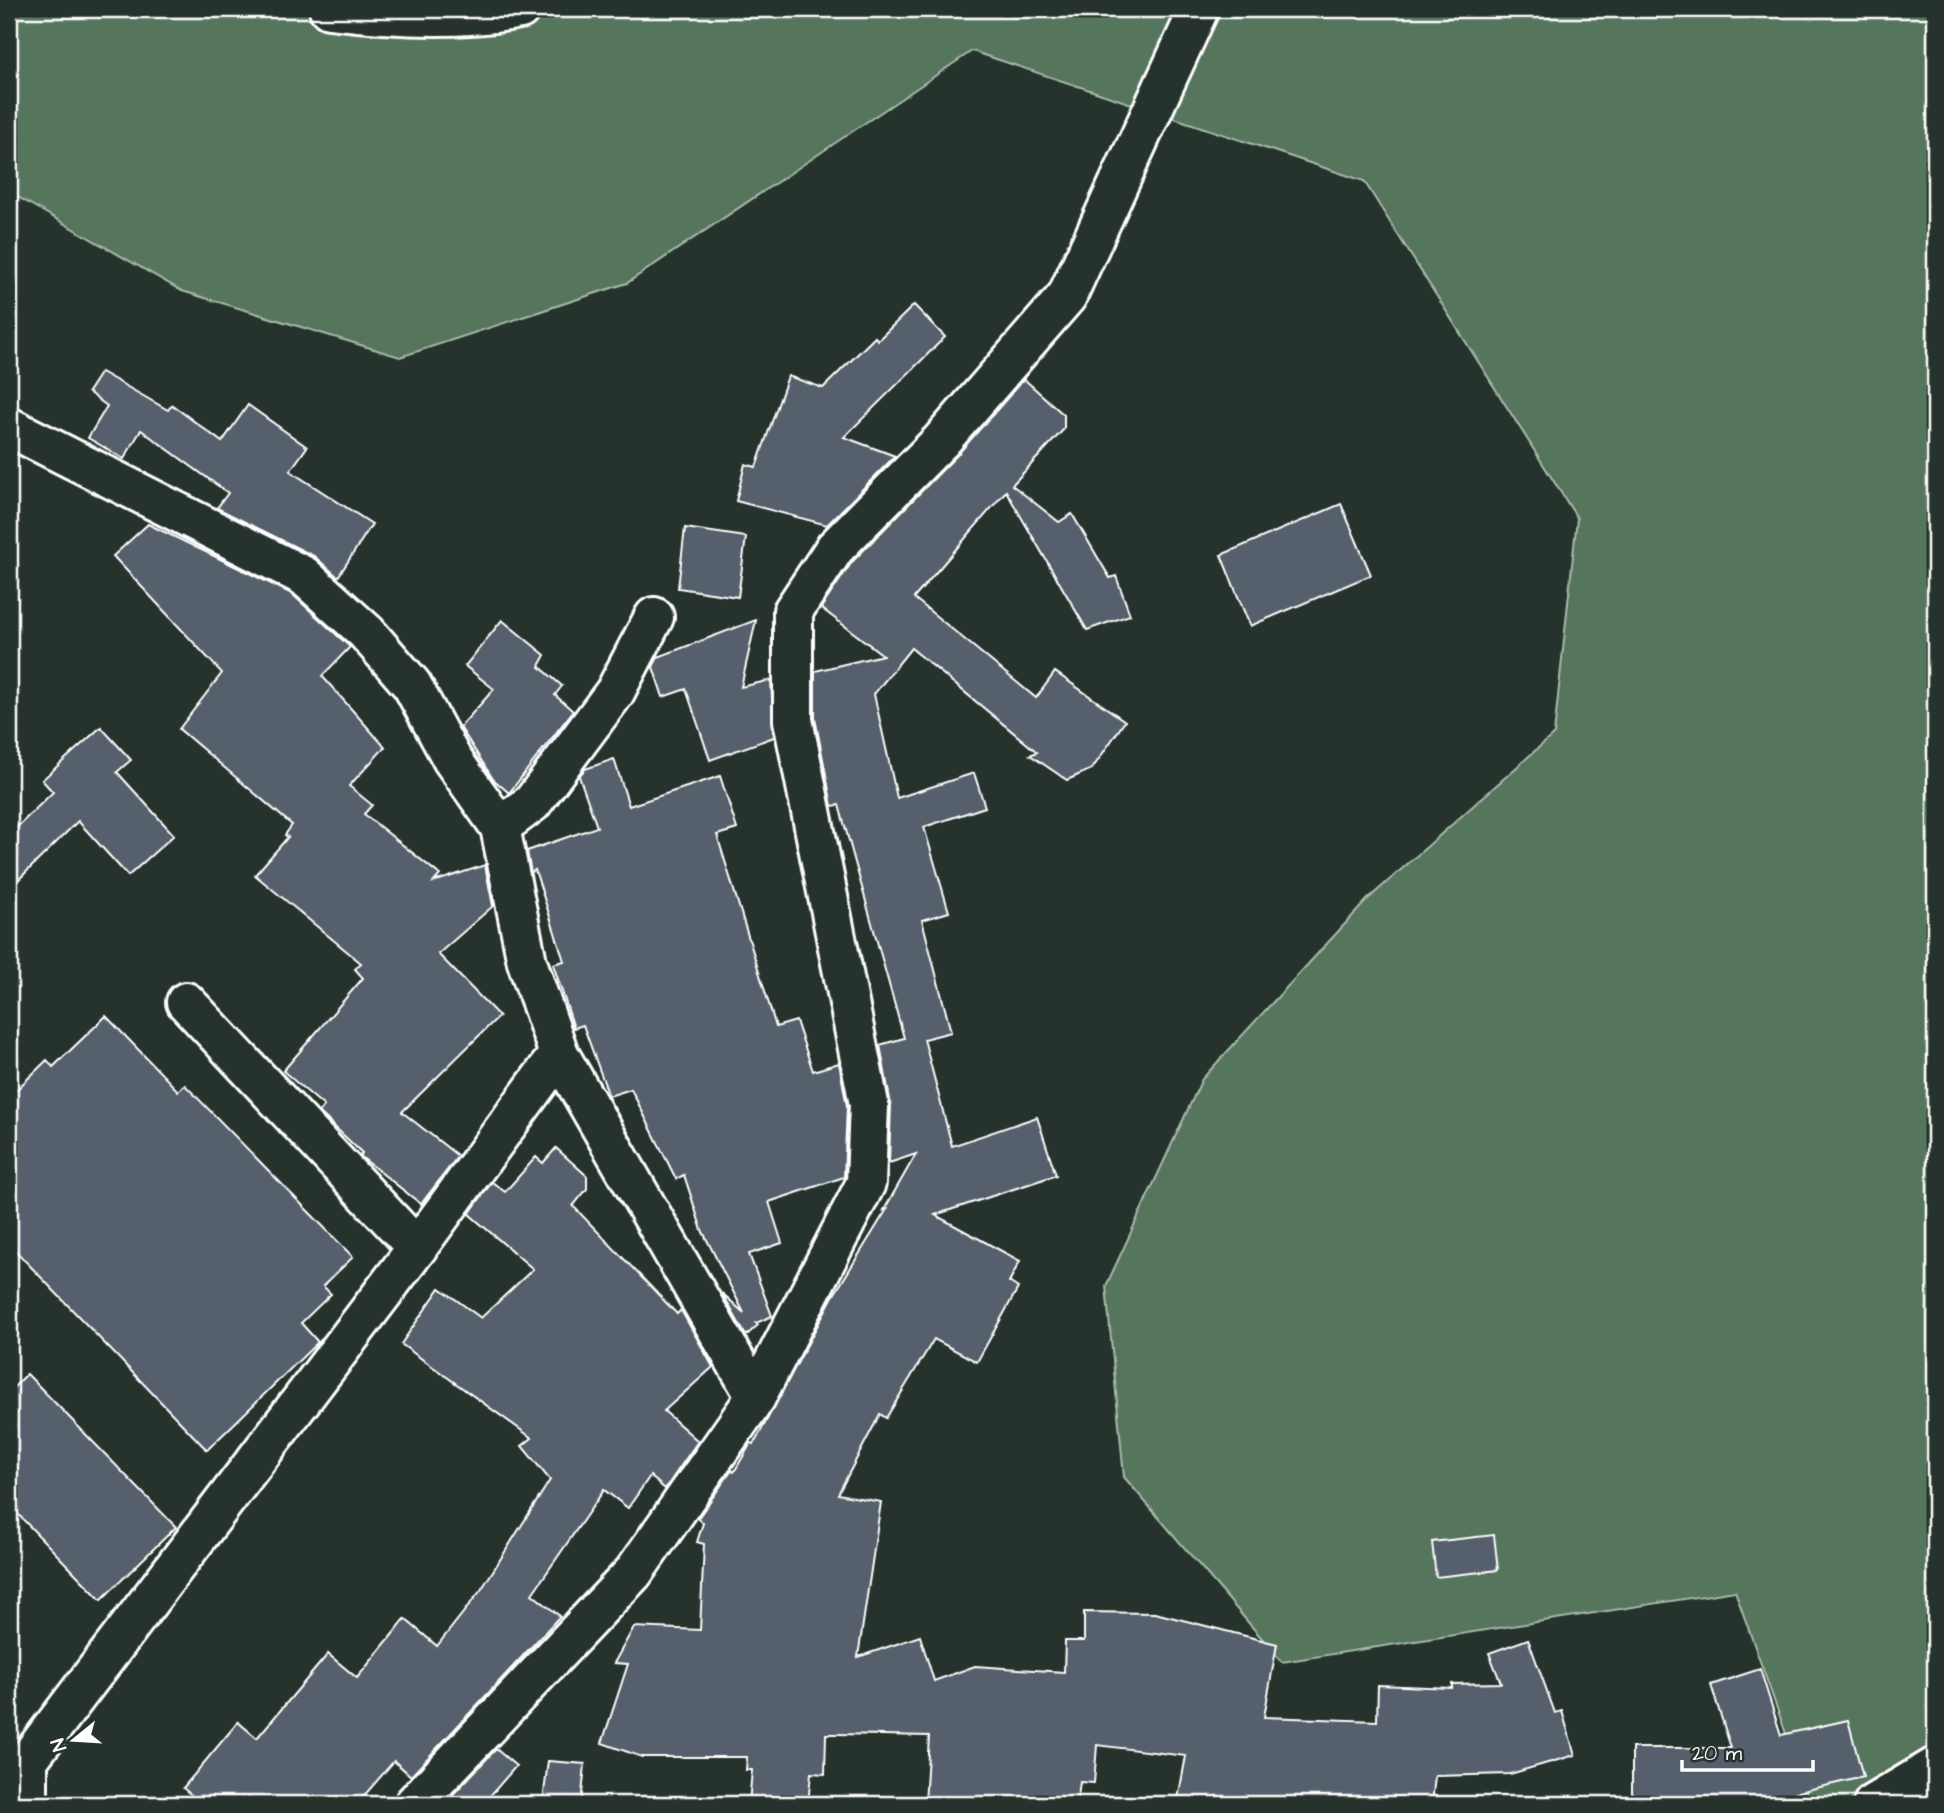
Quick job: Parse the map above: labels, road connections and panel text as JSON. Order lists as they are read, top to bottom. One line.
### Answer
{"scale_bar":"20 m","north":"left"}
